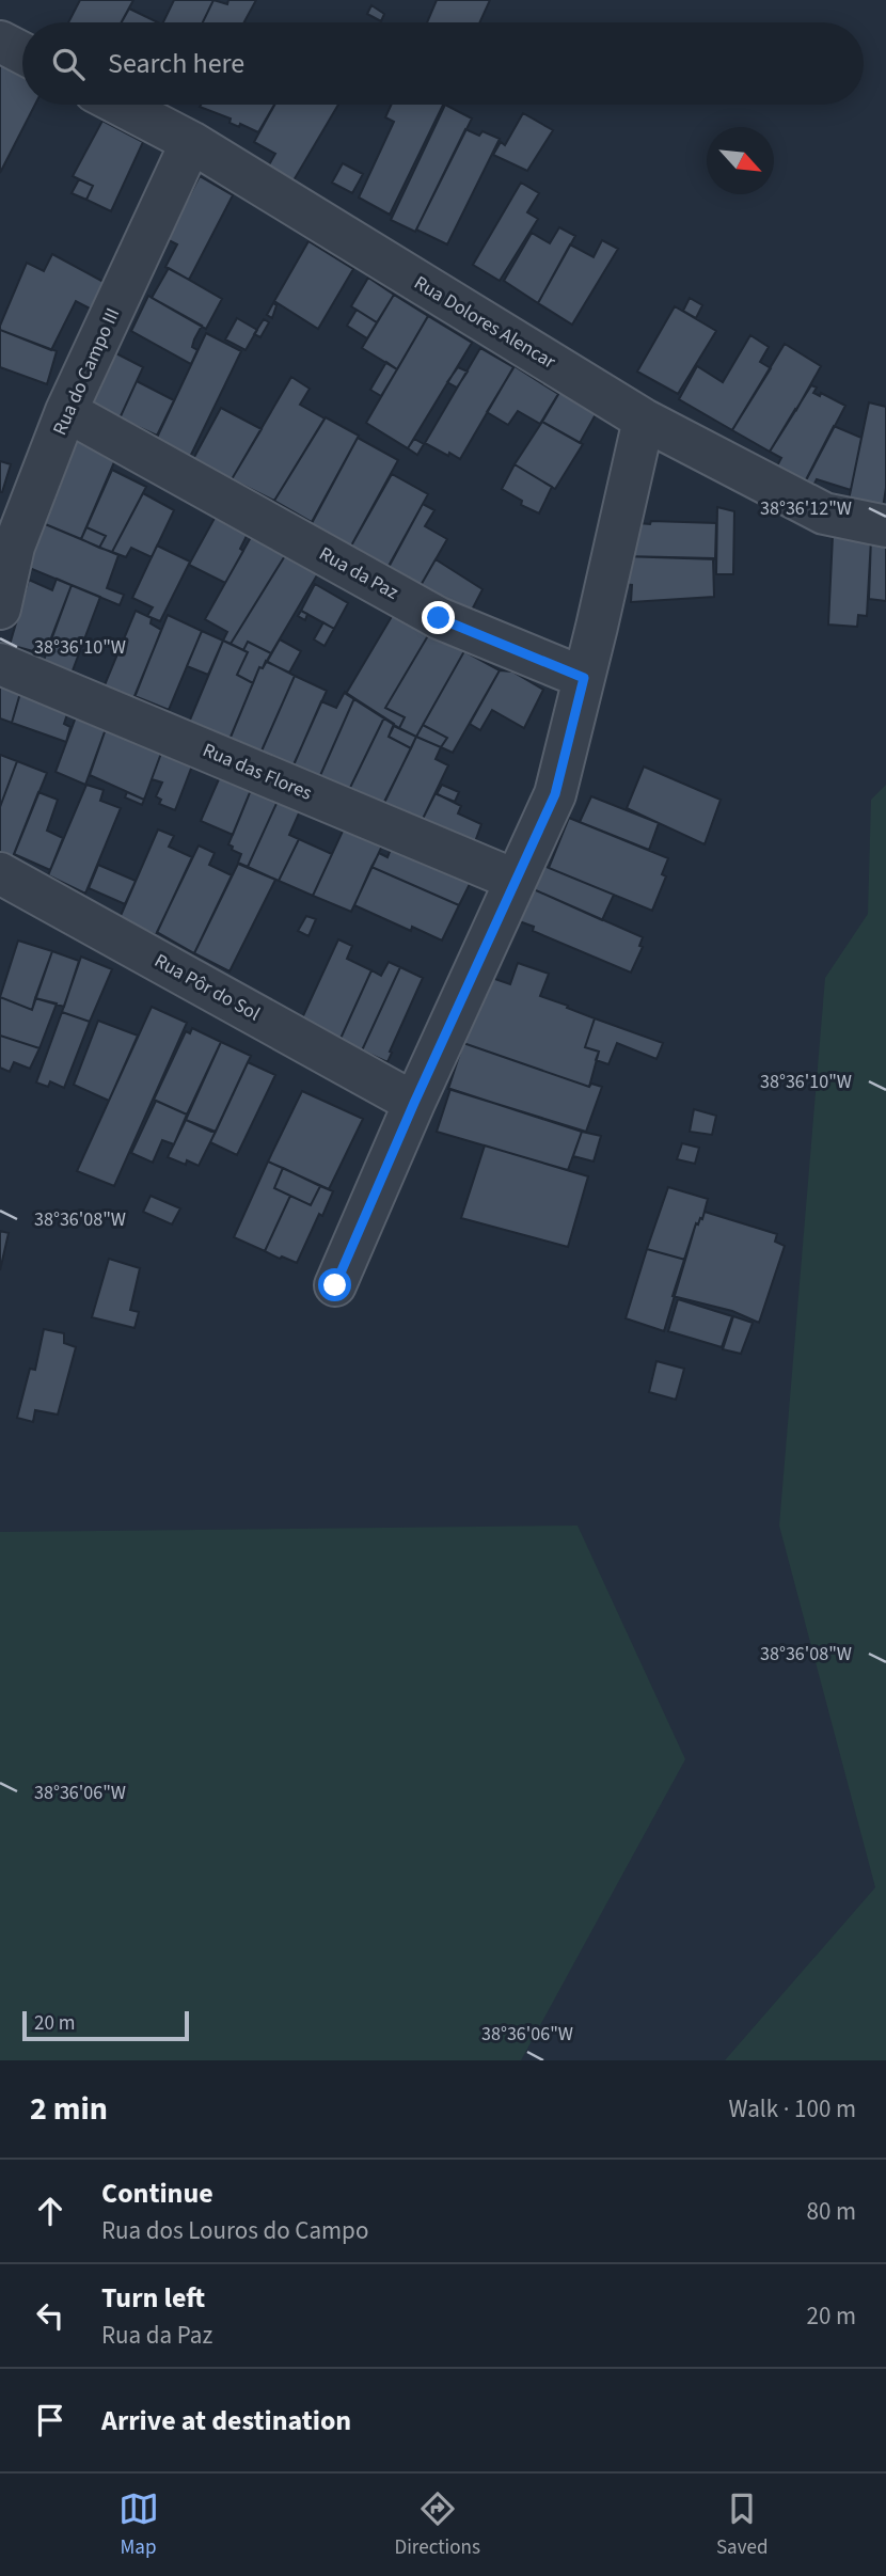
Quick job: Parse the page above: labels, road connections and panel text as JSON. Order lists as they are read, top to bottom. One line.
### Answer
{"streets":{"street":["Rua Dolores Alencar","Rua do Campo III","Rua da Paz","Rua das Flores","Rua Pôr do Sol"]},"crossings":[["Rua Dolores Alencar","Rua do Campo III"],["Rua do Campo III","Rua da Paz"]],"scale_bar":"20 m","north":"bottom right","page":{"search":"Search here","scale":"20 m","heading":["2 min","Walk · 100 m"],"list":[["Continue","Rua dos Louros do Campo","80 m"],["Turn left","Rua da Paz","20 m"],"Arrive at destination"],"nav":["Map","Directions","Saved"]},"coordinates":["38°36'12\"W","38°36'10\"W","38°36'08\"W","38°36'06\"W"]}
